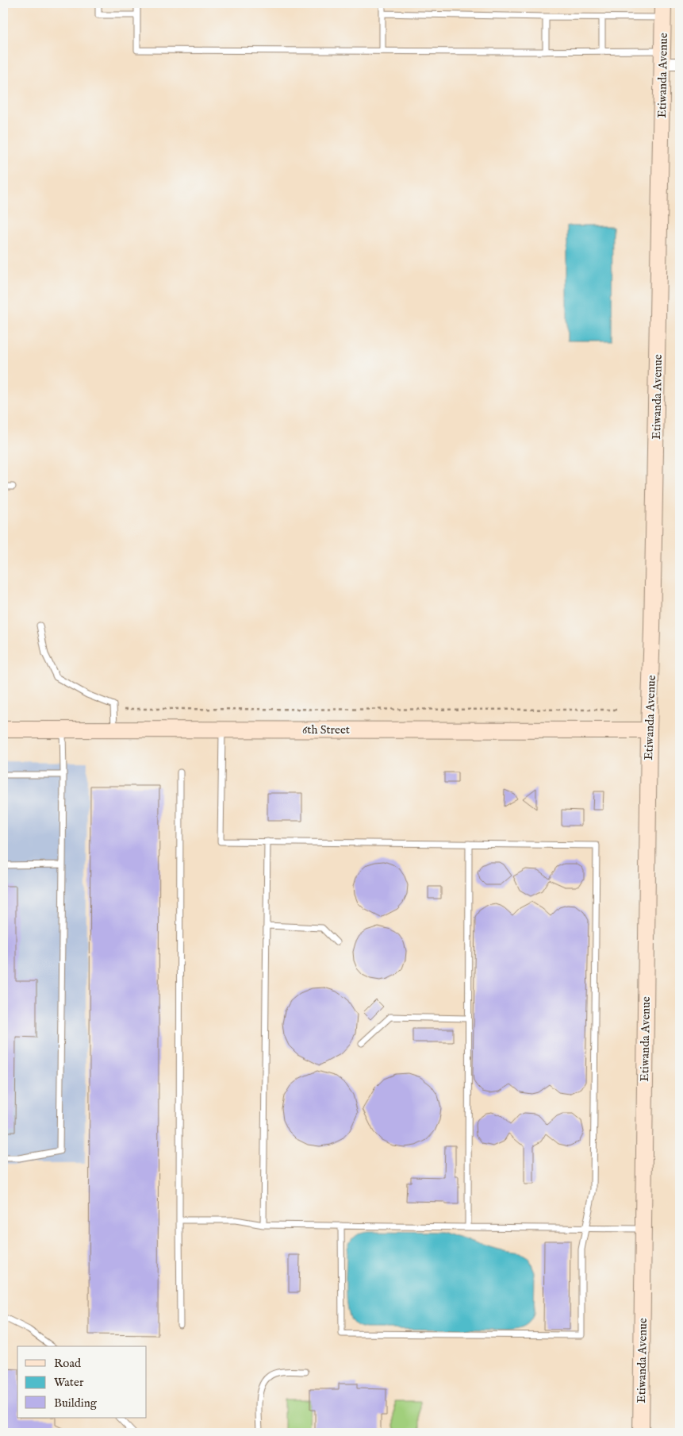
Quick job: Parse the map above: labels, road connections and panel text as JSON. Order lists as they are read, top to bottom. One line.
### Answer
{"streets":{"main road":["Etiwanda Avenue","6th Street"]},"crossings":[["Etiwanda Avenue","6th Street"]],"legend":["Road","Water","Building"]}
